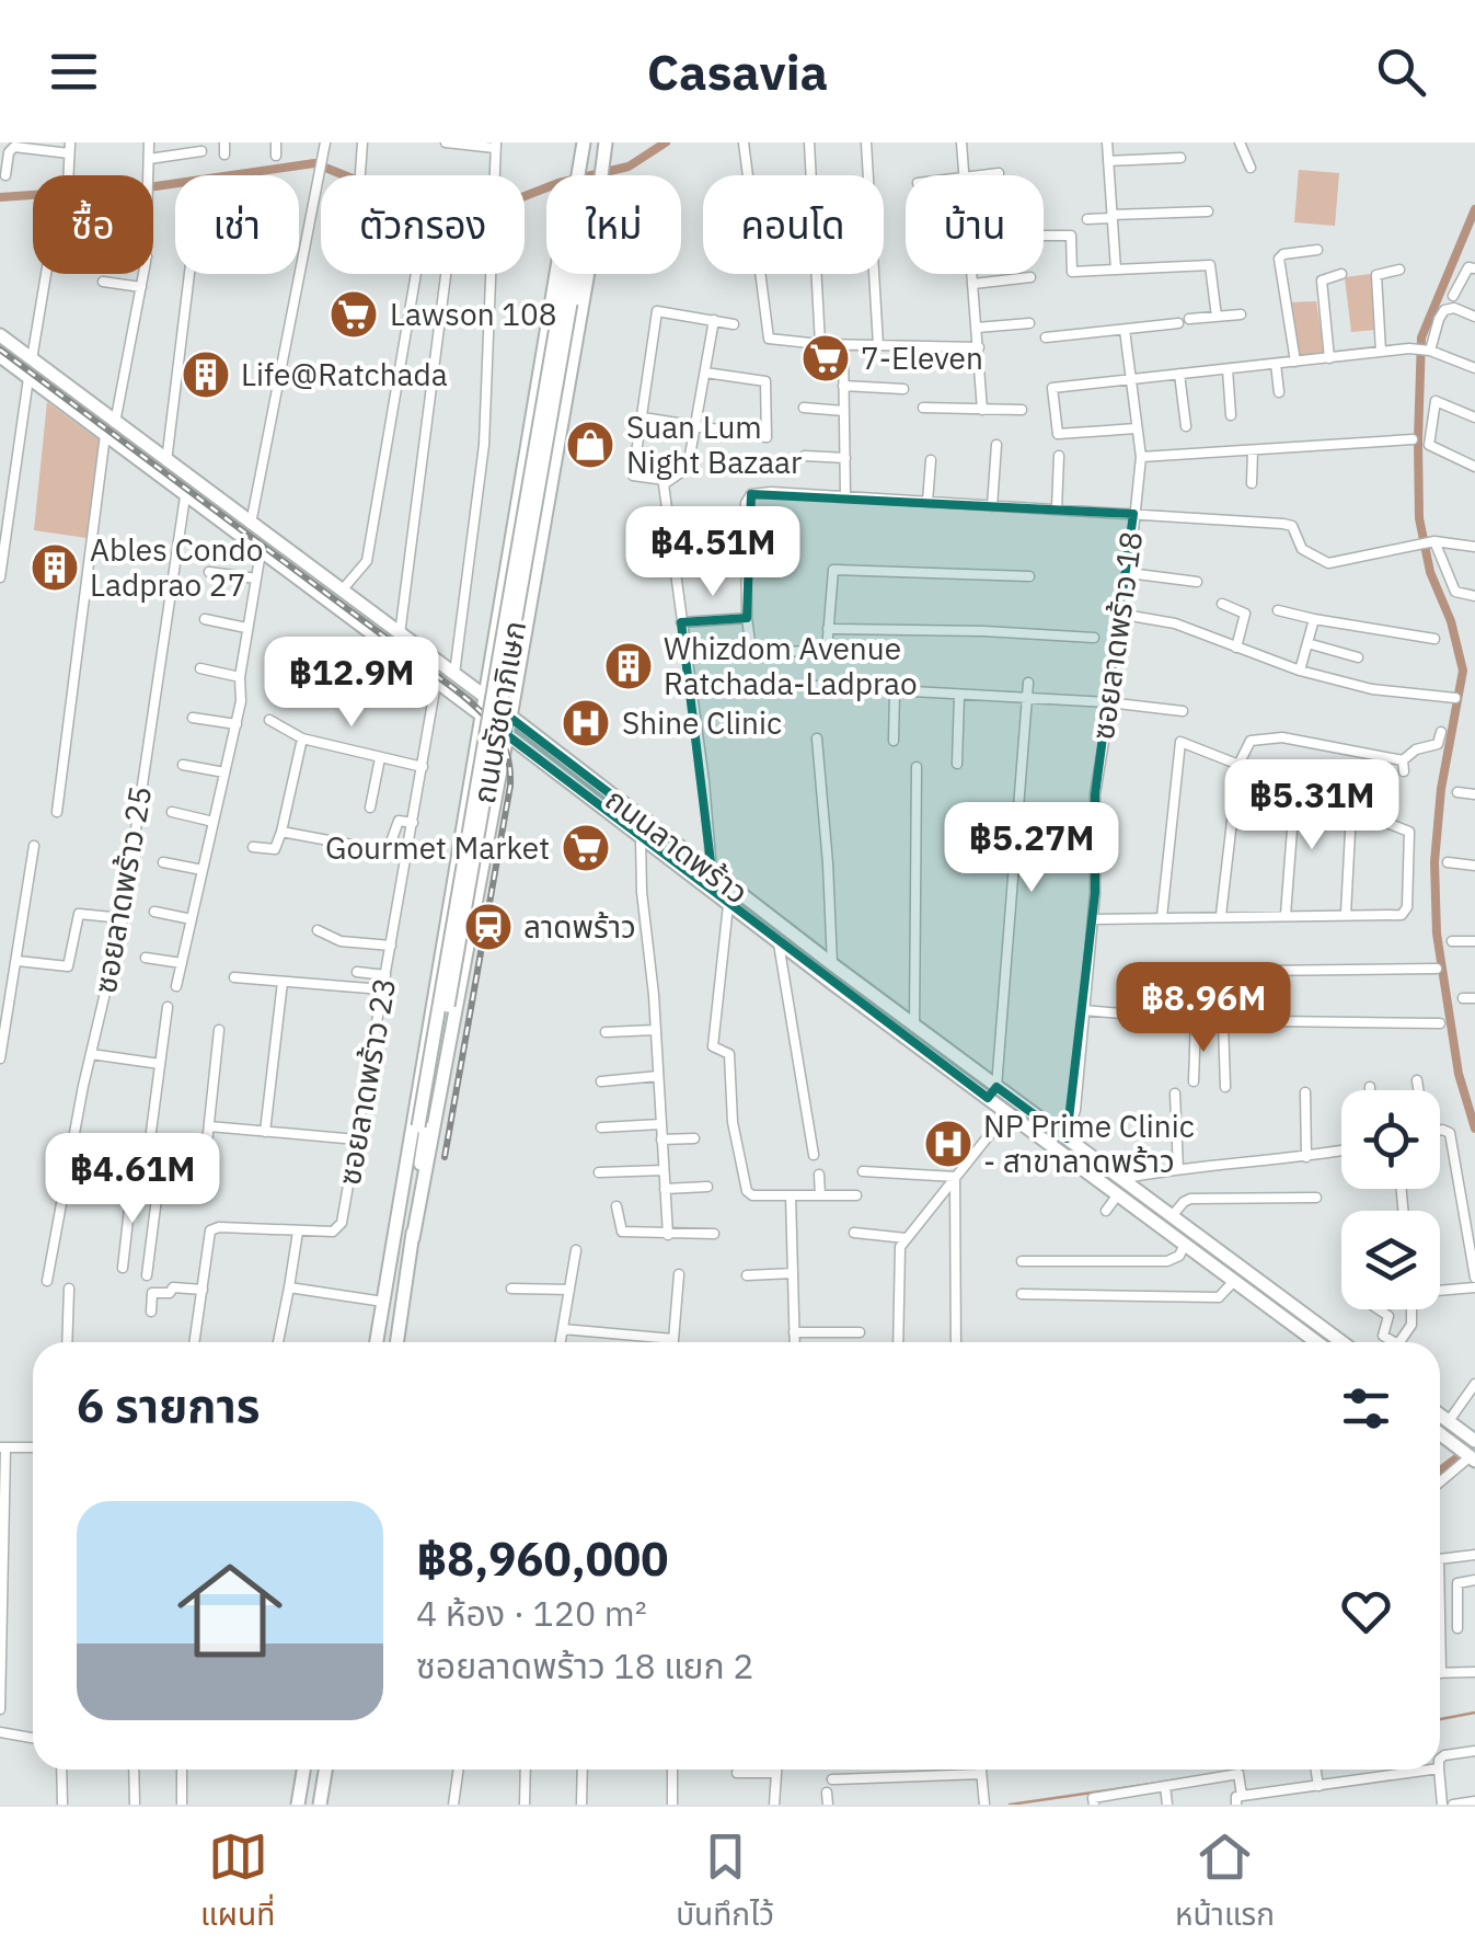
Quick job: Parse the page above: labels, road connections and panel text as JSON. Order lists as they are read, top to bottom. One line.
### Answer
{"streets":{"main road":["ถนนรัชดาภิเษก","ถนนลาดพร้าว"],"street":["ซอยลาดพร้าว 18","ซอยลาดพร้าว 25","ซอยลาดพร้าว 23"]},"crossings":[["ซอยลาดพร้าว 18","ถนนลาดพร้าว"],["ถนนรัชดาภิเษก","ถนนลาดพร้าว"],["ถนนลาดพร้าว","ซอยลาดพร้าว 25"],["ถนนลาดพร้าว","ซอยลาดพร้าว 23"]],"places":{"supermarket":["Lawson 108","7-Eleven","Gourmet Market"],"building":["Life@Ratchada","Ables Condo Ladprao 27","Whizdom Avenue Ratchada-Ladprao"],"shop":["Suan Lum Night Bazaar"],"hospital":["Shine Clinic","NP Prime Clinic - สาขาลาดพร้าว"],"station":["ลาดพร้าว"]},"page":{"header":"Casavia","chip":["ซื้อ","เช่า","ตัวกรอง","ใหม่","คอนโด","บ้าน"],"price":["฿4.51M","฿12.9M","฿5.31M","฿5.27M","฿8.96M","฿4.61M"],"heading":"6 รายการ","list":[{"name":"฿8,960,000","note":"4 ห้อง · 120 m² · ซอยลาดพร้าว 18 แยก 2"}],"tabs":["แผนที่","บันทึกไว้","หน้าแรก"]}}
